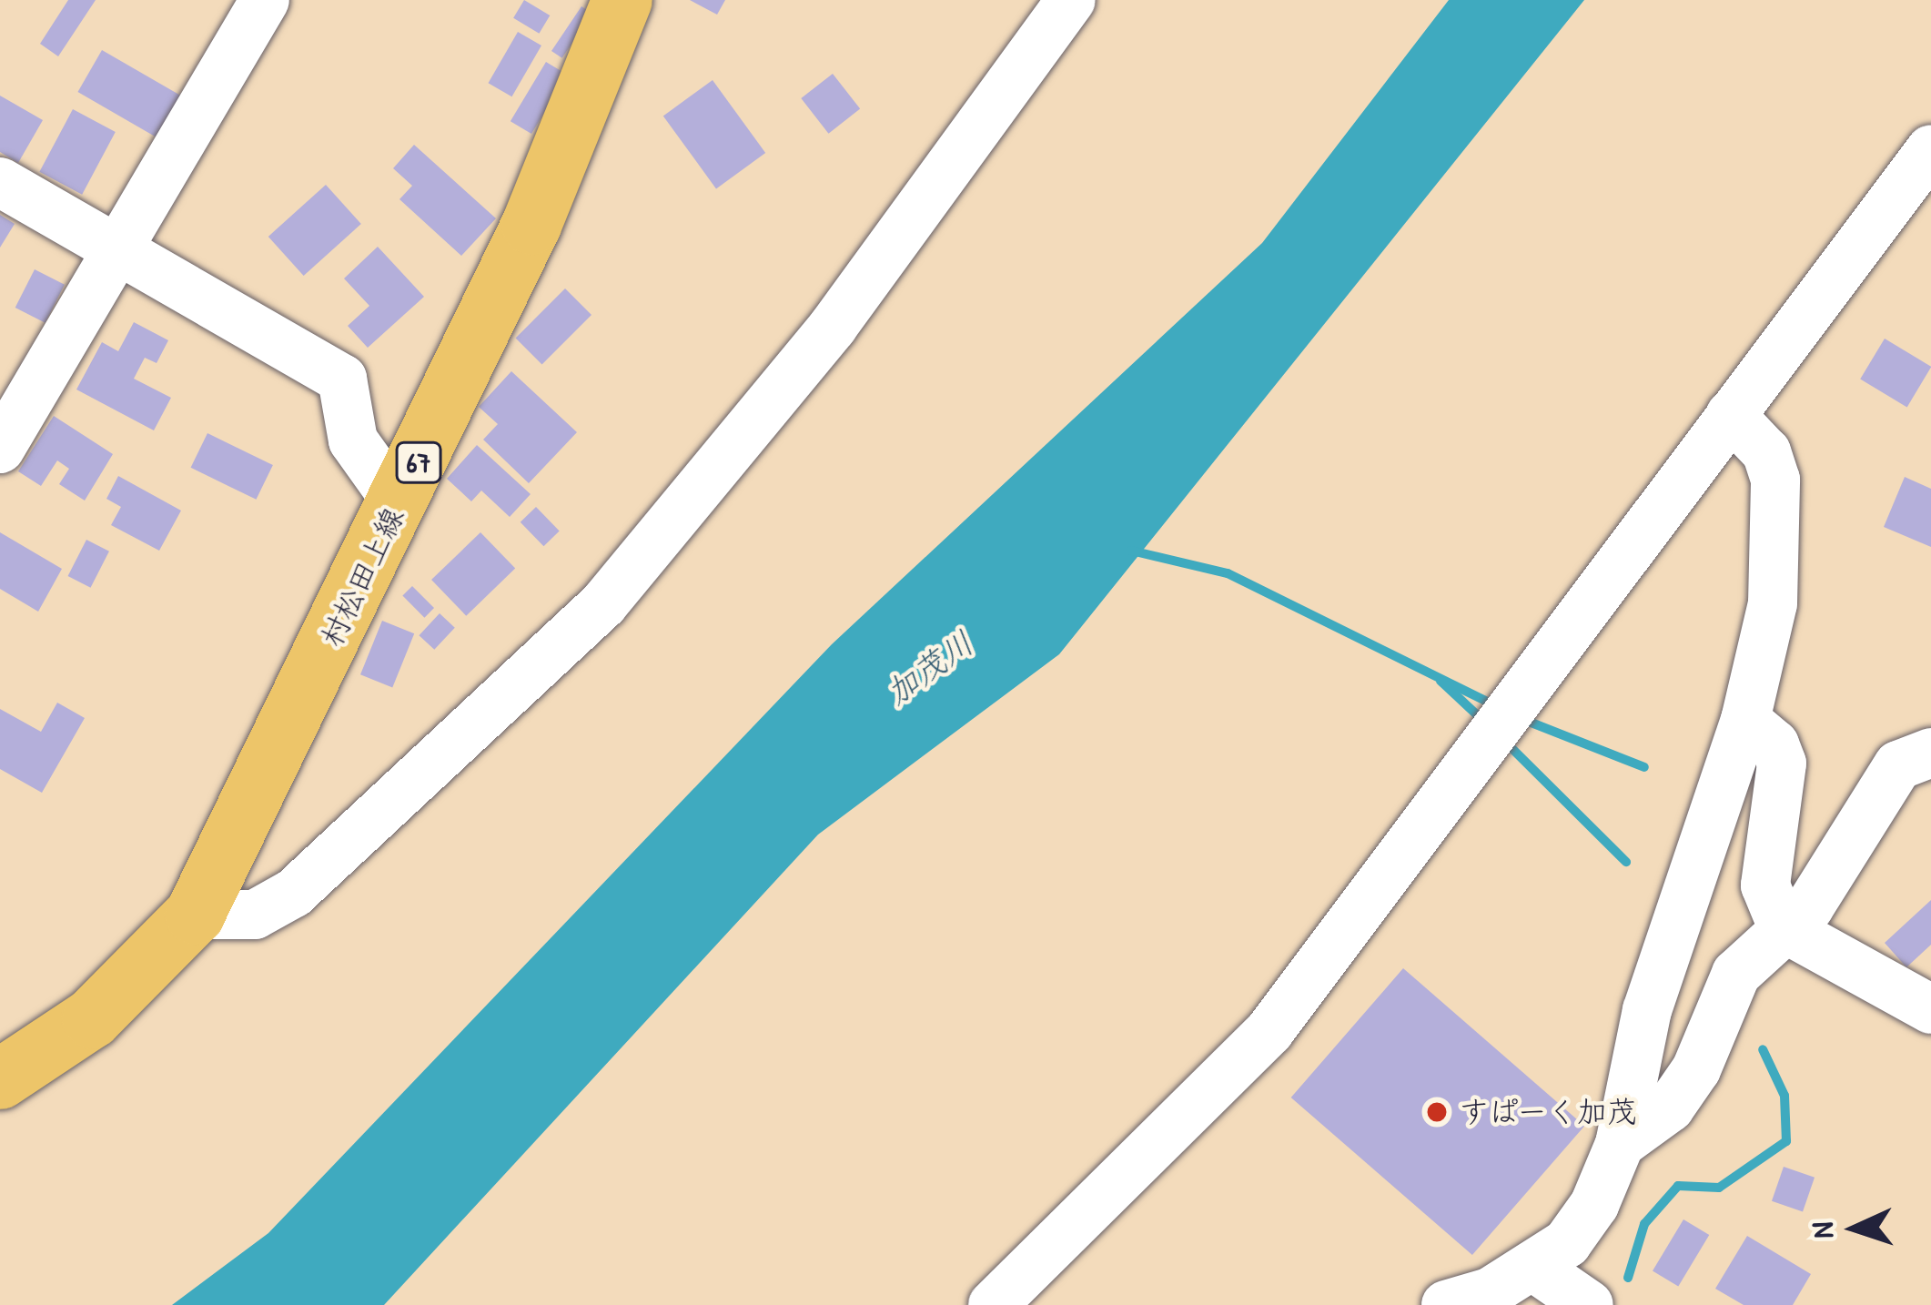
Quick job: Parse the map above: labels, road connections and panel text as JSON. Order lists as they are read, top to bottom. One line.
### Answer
{"streets":{"main road":["67","村松田上線"]},"water":["加茂川"],"places":["すぱーく加茂"],"north":"left"}
